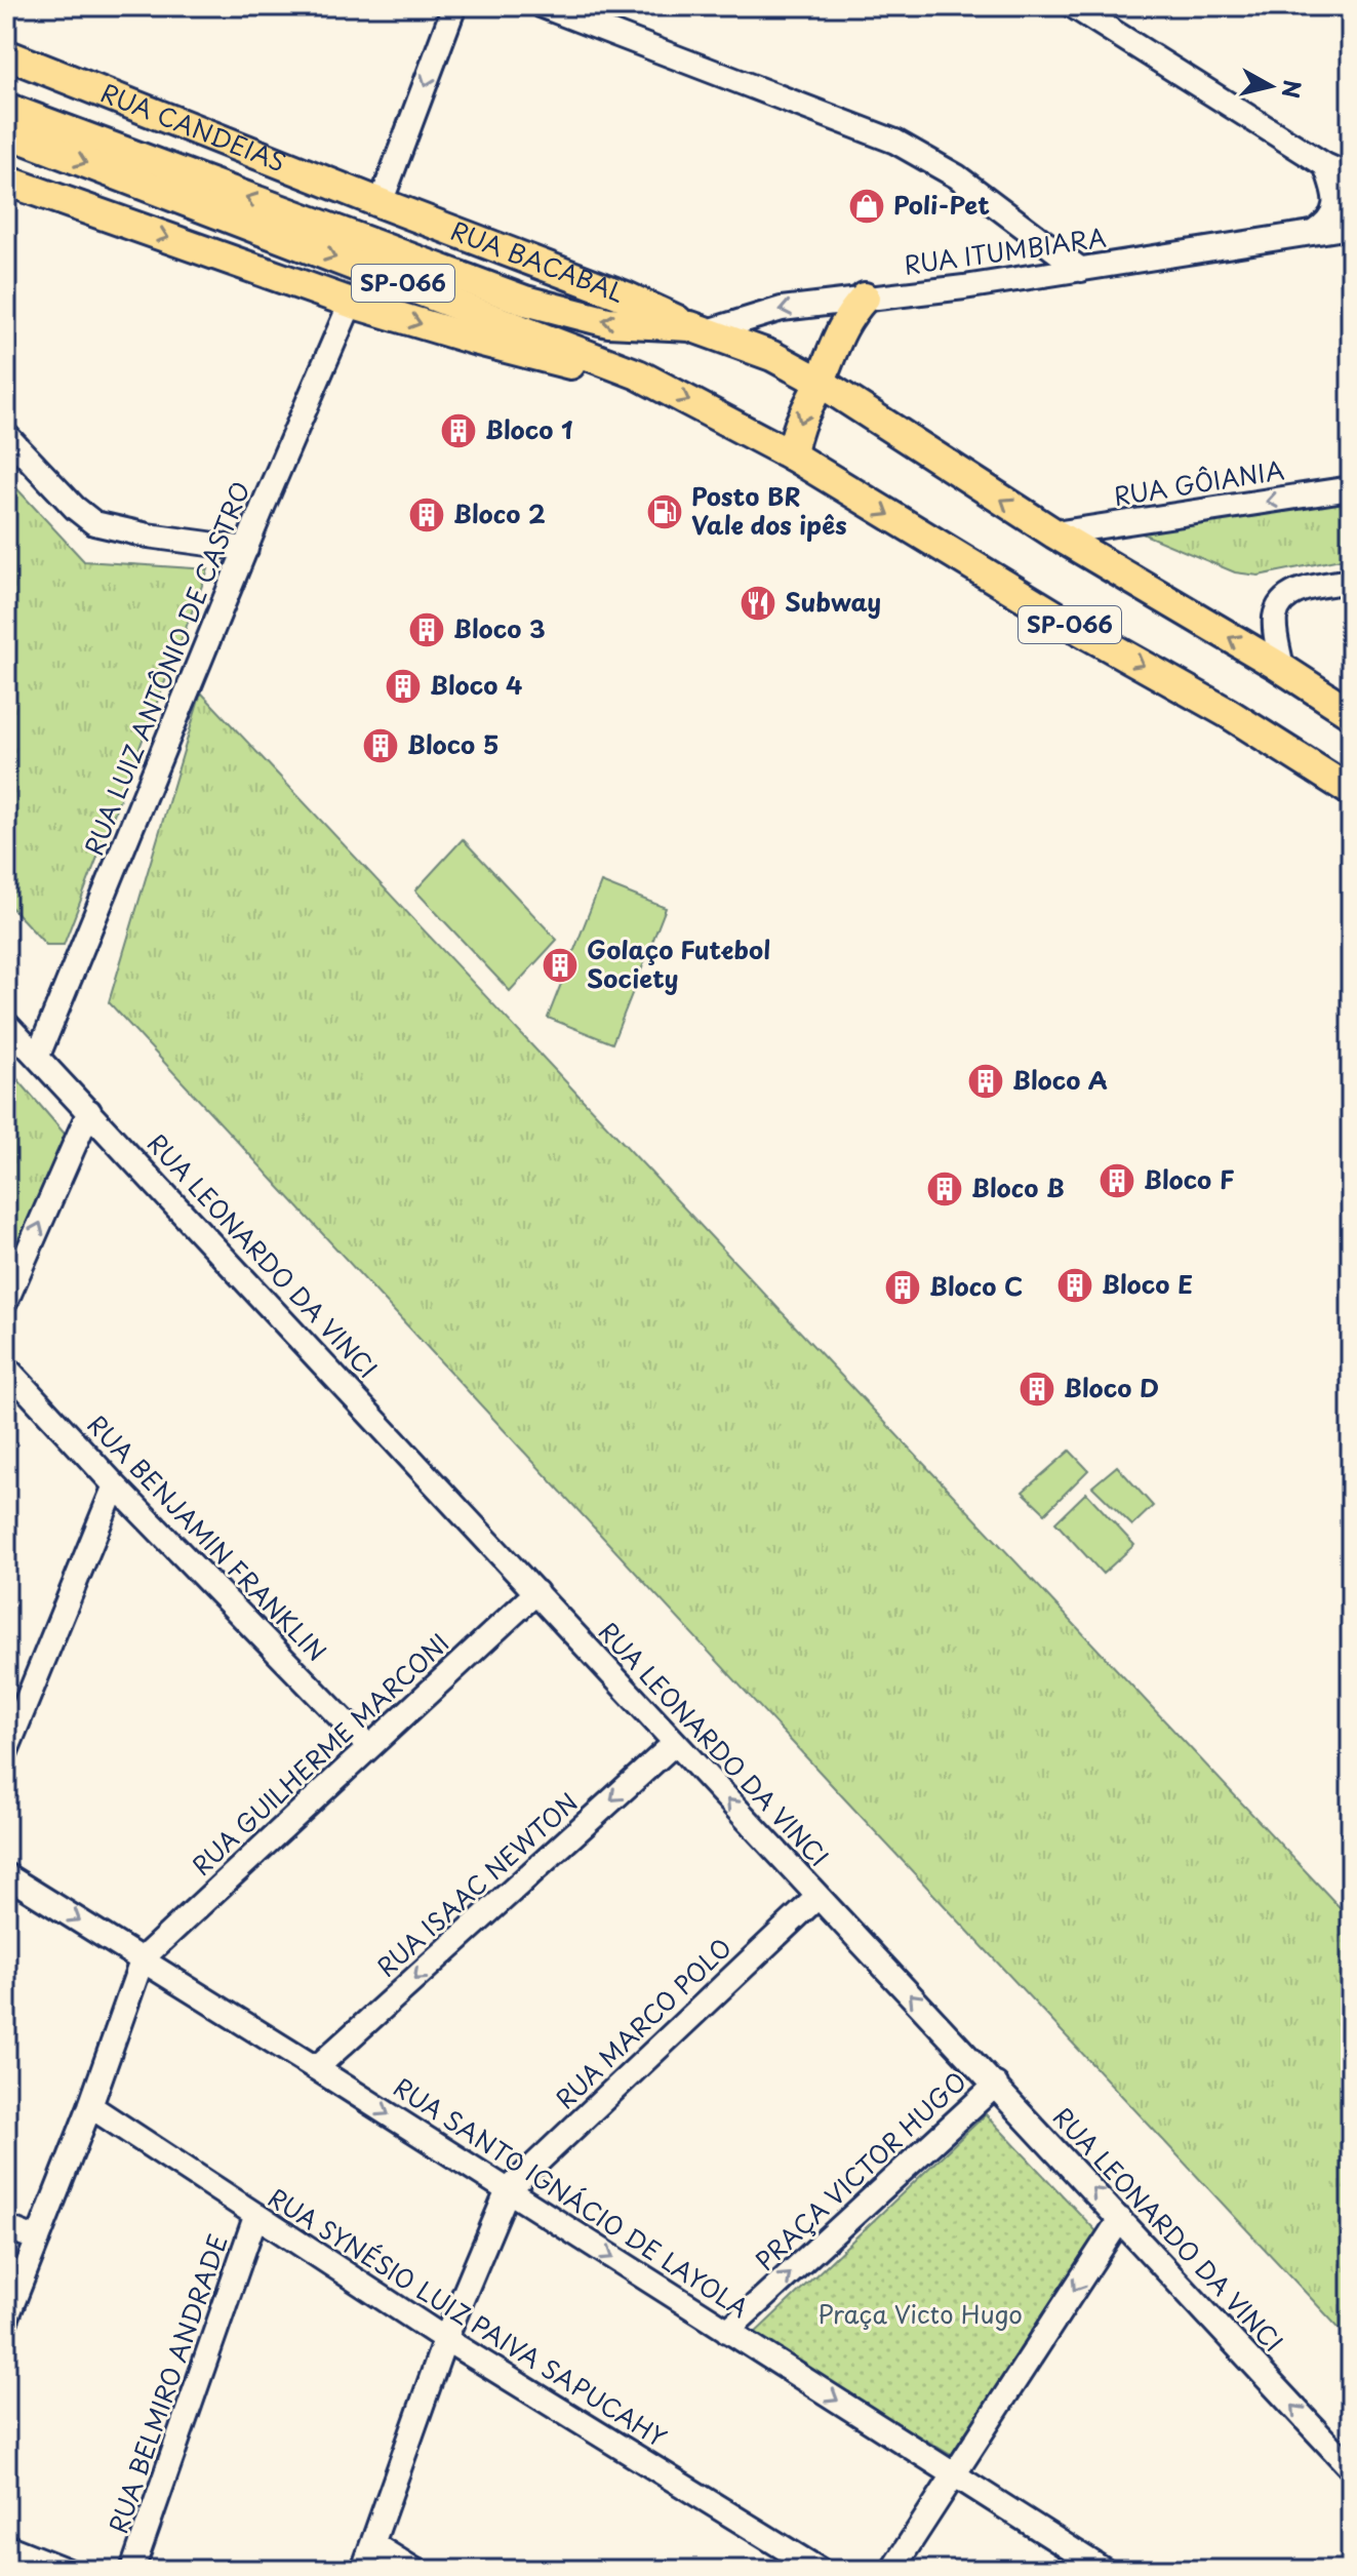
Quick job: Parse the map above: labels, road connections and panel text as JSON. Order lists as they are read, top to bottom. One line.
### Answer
{"streets":{"main road":["RUA CANDEIAS","RUA BACABAL","SP-066"],"street":["RUA ITUMBIARA","RUA GÔIANIA","RUA LUIZ ANTÔNIO DE CASTRO","RUA LEONARDO DA VINCI","RUA BENJAMIN FRANKLIN","RUA GUILHERME MARCONI","RUA ISAAC NEWTON","RUA MARCO POLO","PRAÇA VICTOR HUGO","RUA SANTO IGNÁCIO DE LAYOLA","RUA SYNÉSIO LUIZ PAIVA SAPUCAHY","RUA BELMIRO ANDRADE"]},"crossings":[["RUA CANDEIAS","RUA BACABAL"],["RUA ITUMBIARA","RUA BACABAL"],["RUA ITUMBIARA","SP-066"],["RUA BACABAL","SP-066"],["SP-066","RUA GÔIANIA"],["RUA LUIZ ANTÔNIO DE CASTRO","RUA LEONARDO DA VINCI"],["RUA LEONARDO DA VINCI","RUA GUILHERME MARCONI"],["RUA LEONARDO DA VINCI","RUA ISAAC NEWTON"],["RUA LEONARDO DA VINCI","RUA MARCO POLO"],["RUA LEONARDO DA VINCI","PRAÇA VICTOR HUGO"],["RUA BENJAMIN FRANKLIN","RUA GUILHERME MARCONI"],["RUA GUILHERME MARCONI","RUA SANTO IGNÁCIO DE LAYOLA"],["RUA ISAAC NEWTON","RUA SANTO IGNÁCIO DE LAYOLA"],["RUA MARCO POLO","RUA SANTO IGNÁCIO DE LAYOLA"],["PRAÇA VICTOR HUGO","RUA SANTO IGNÁCIO DE LAYOLA"],["RUA SYNÉSIO LUIZ PAIVA SAPUCAHY","RUA BELMIRO ANDRADE"]],"one_way":["RUA GÔIANIA","RUA LEONARDO DA VINCI","RUA ISAAC NEWTON","PRAÇA VICTOR HUGO","RUA SANTO IGNÁCIO DE LAYOLA"],"parks":["Praça Victo Hugo"],"places":{"shop":["Poli-Pet"],"building":["Bloco 1","Bloco 2","Bloco 3","Bloco 4","Bloco 5","Golaço Futebol Society","Bloco A","Bloco F","Bloco B","Bloco E","Bloco C","Bloco D"],"fuel station":["Posto BR Vale dos ipês"],"restaurant":["Subway"]},"north":"right"}
